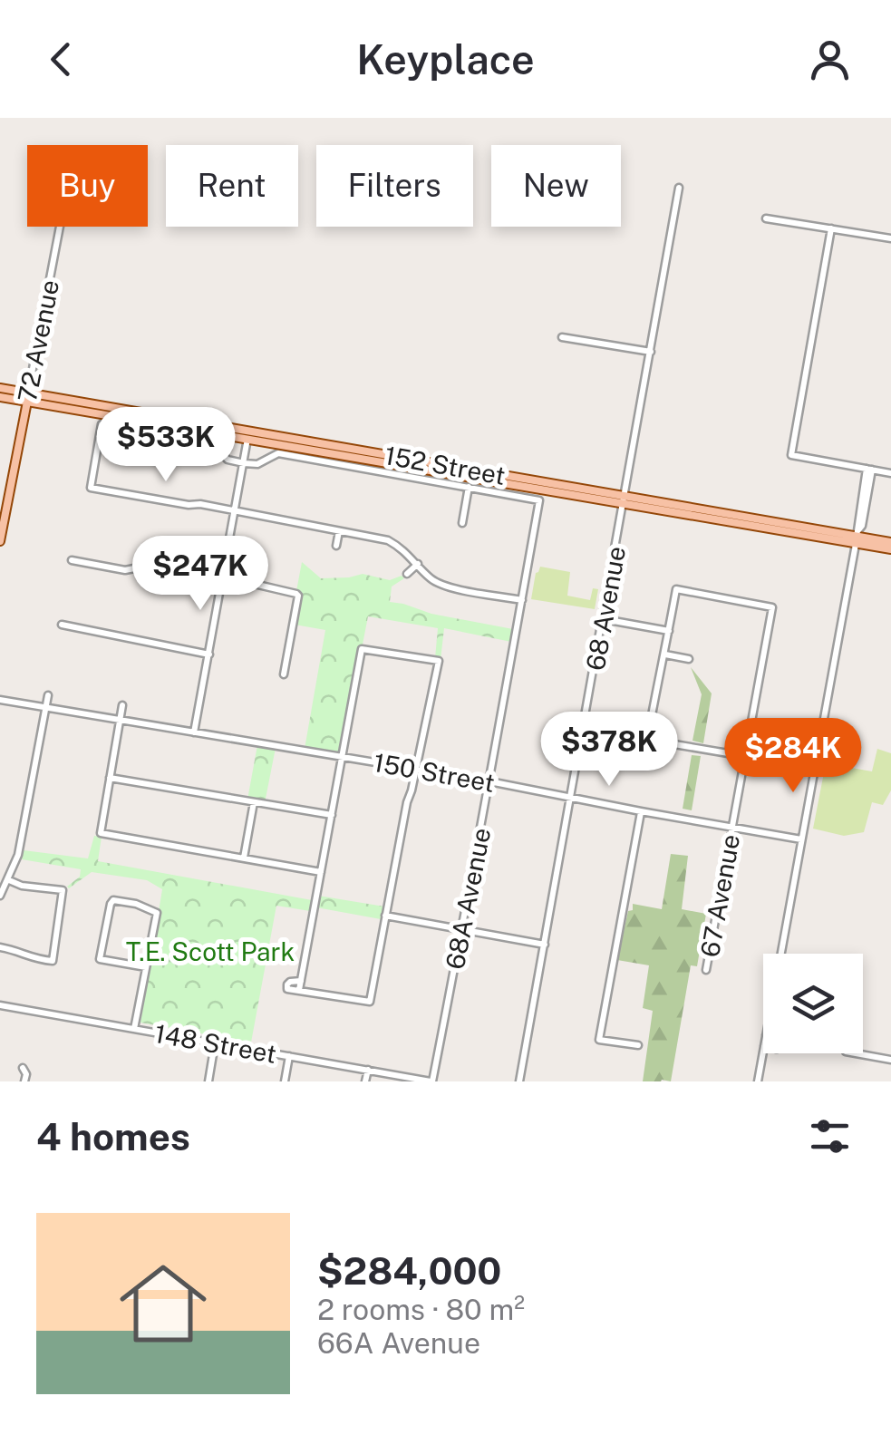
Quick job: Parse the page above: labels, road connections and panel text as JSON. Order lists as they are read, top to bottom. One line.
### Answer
{"streets":{"main road":["72 Avenue","152 Street"],"street":["68 Avenue","150 Street","67 Avenue","68A Avenue","148 Street"]},"crossings":[["72 Avenue","152 Street"],["152 Street","68 Avenue"],["68 Avenue","150 Street"],["150 Street","67 Avenue"],["150 Street","68A Avenue"],["68A Avenue","148 Street"]],"parks":["T.E. Scott Park"],"page":{"header":"Keyplace","chip":["Buy","Rent","Filters","New"],"price":["$533K","$247K","$378K","$284K"],"heading":"4 homes","list":[{"name":"$284,000","note":"2 rooms · 80 m² · 66A Avenue"}]}}
